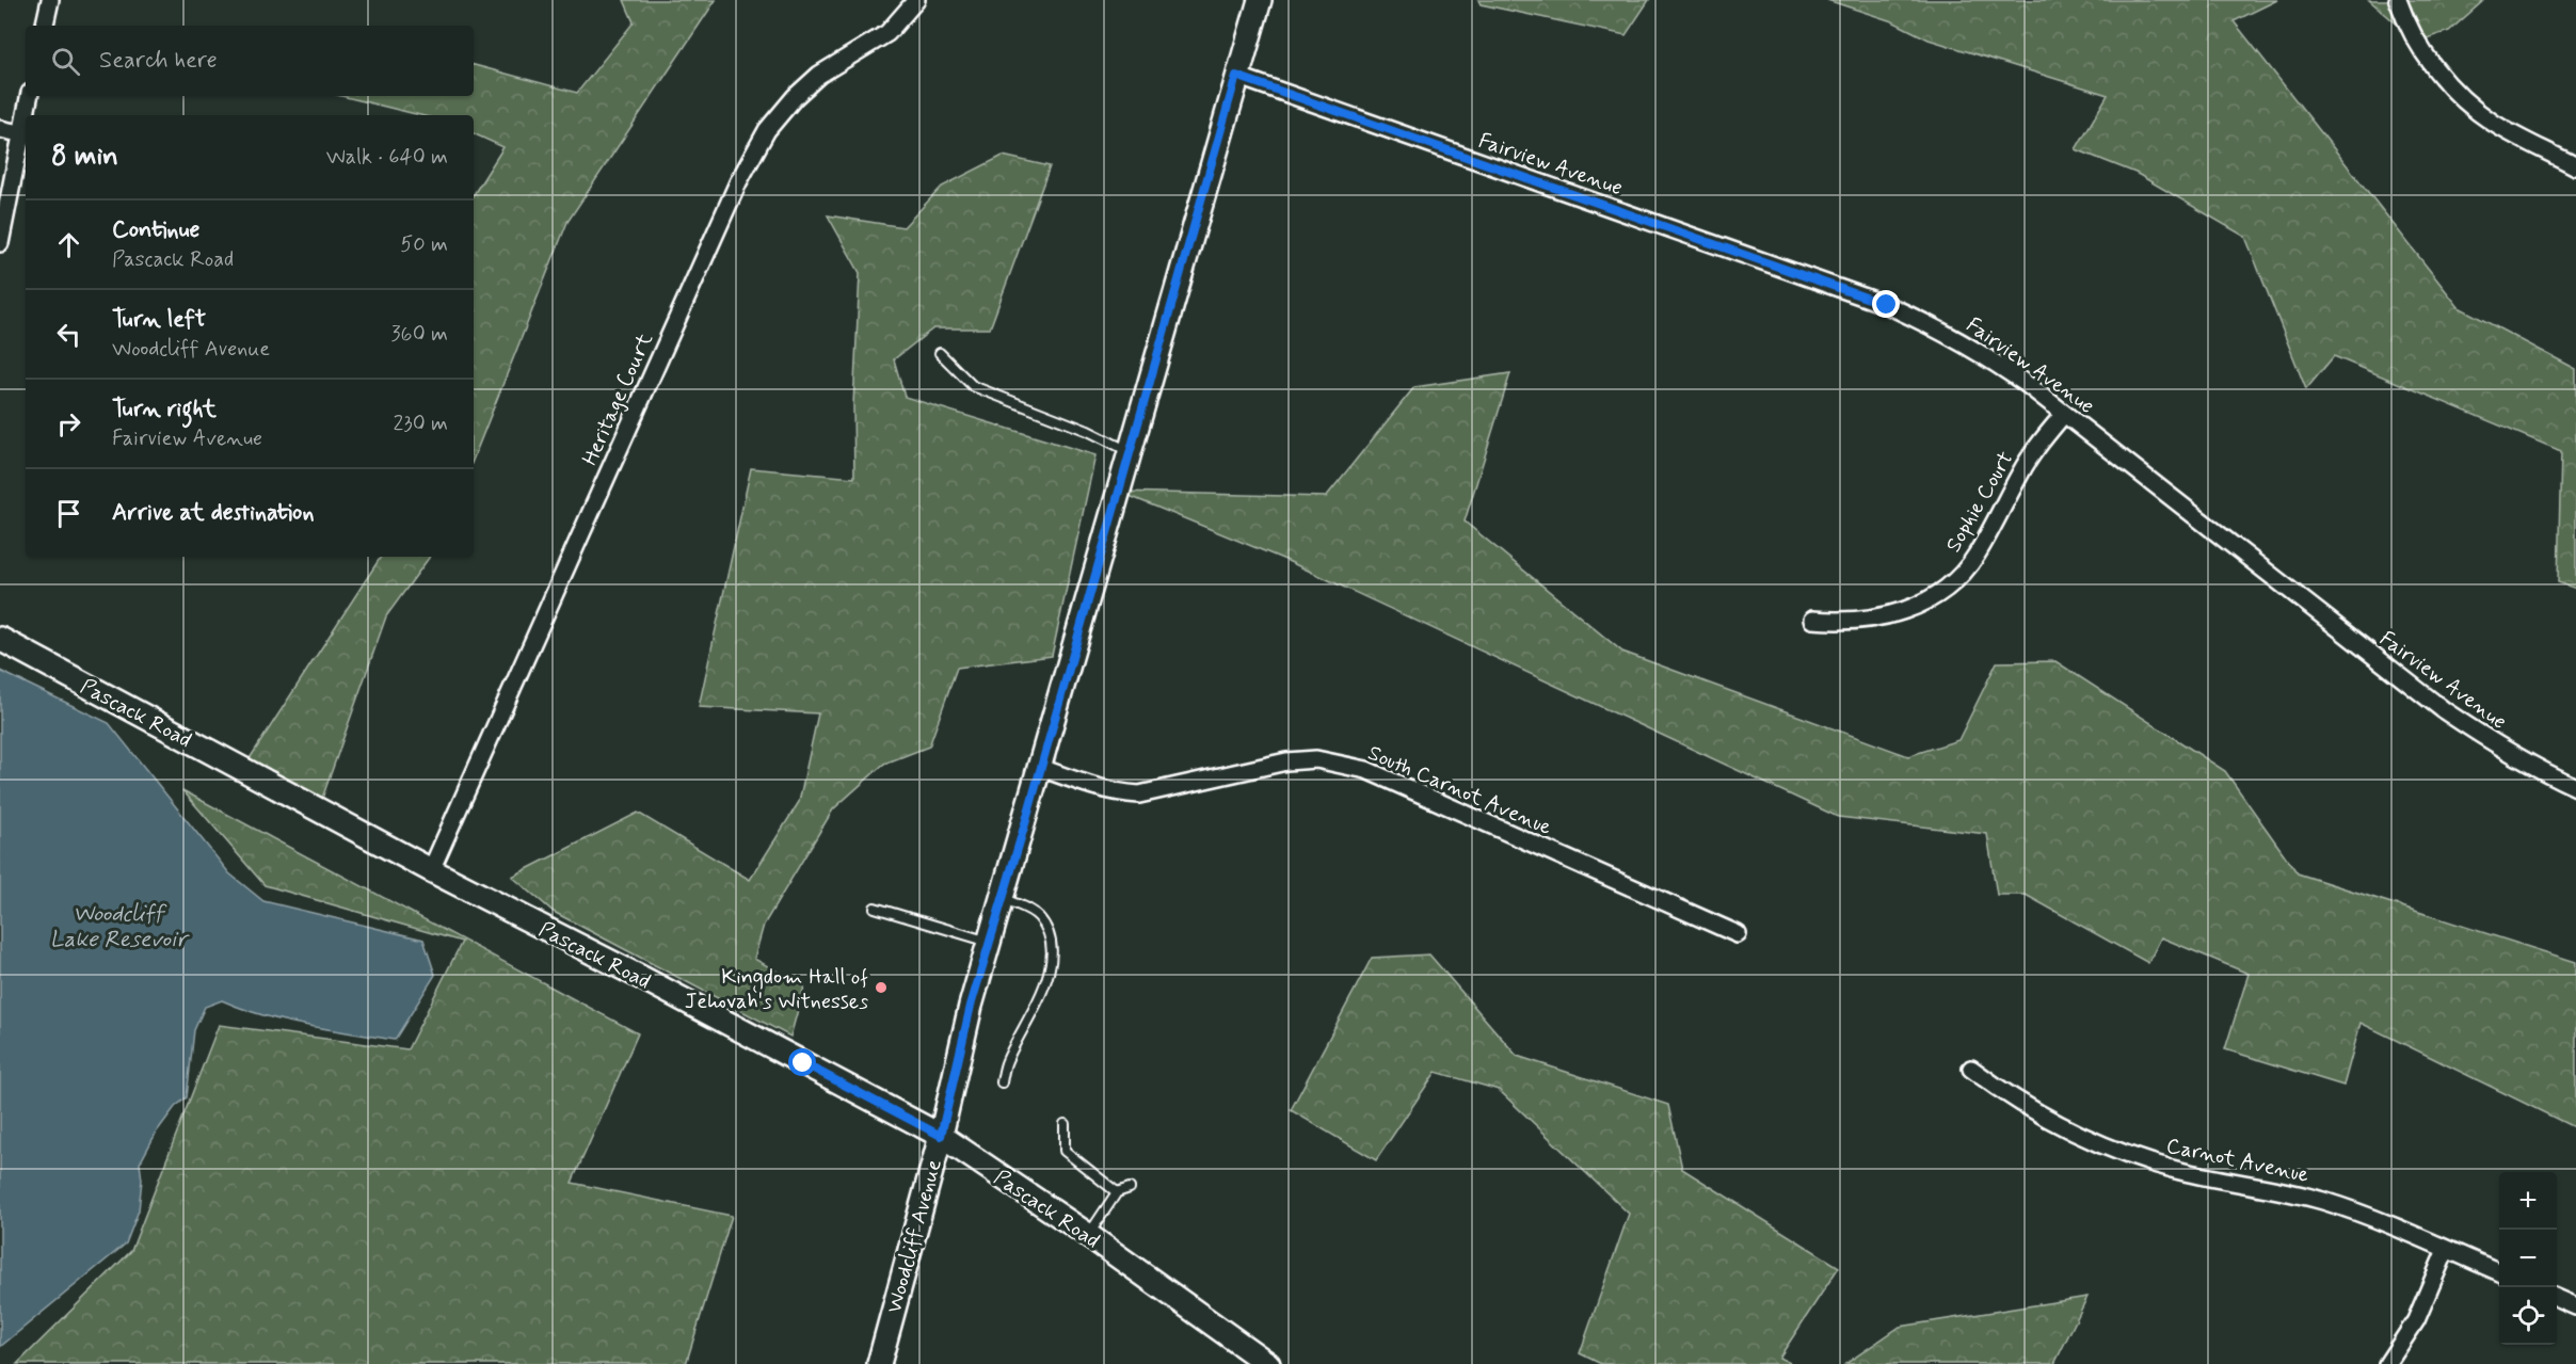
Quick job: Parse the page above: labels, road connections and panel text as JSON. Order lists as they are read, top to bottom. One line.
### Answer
{"streets":{"street":["Fairview Avenue","Heritage Court","Sophie Court","Pascack Road","South Carnot Avenue","Carnot Avenue","Woodcliff Avenue"]},"crossings":[["Fairview Avenue","Sophie Court"],["Fairview Avenue","Woodcliff Avenue"],["Heritage Court","Pascack Road"],["Pascack Road","Woodcliff Avenue"],["South Carnot Avenue","Woodcliff Avenue"]],"water":["Woodcliff Lake Resevoir"],"places":["Kingdom Hall of Jehovah's Witnesses"],"page":{"search":"Search here","heading":["8 min","Walk · 640 m"],"list":[["Continue","Pascack Road","50 m"],["Turn left","Woodcliff Avenue","360 m"],["Turn right","Fairview Avenue","230 m"],"Arrive at destination"],"map_buttons":["+","−"]}}
